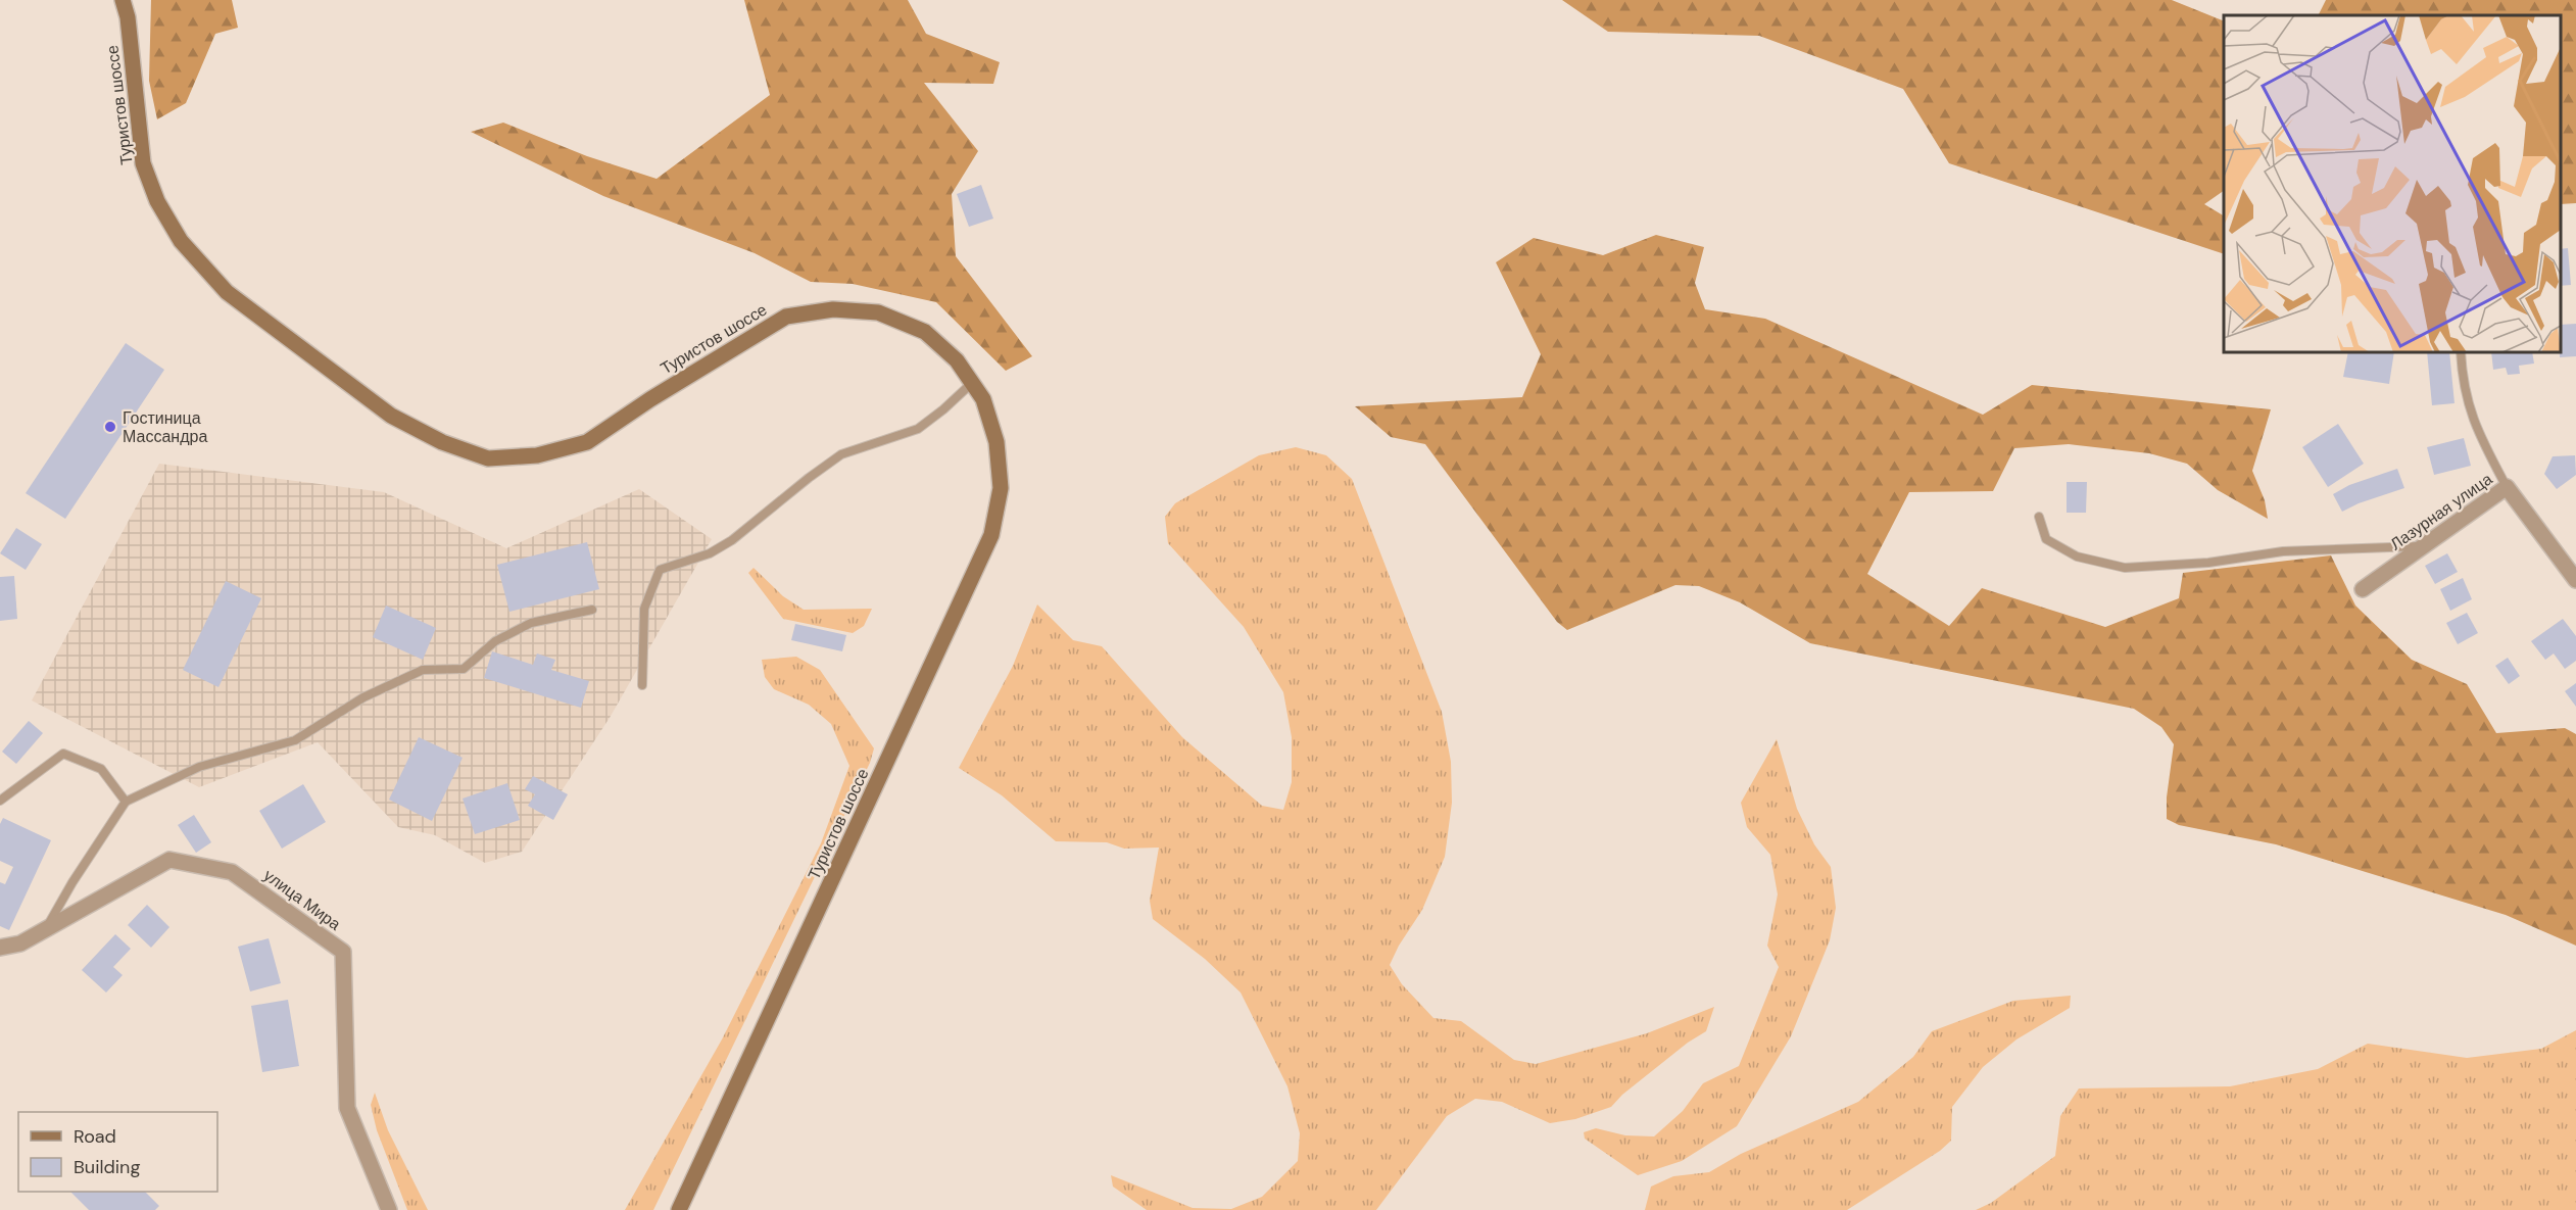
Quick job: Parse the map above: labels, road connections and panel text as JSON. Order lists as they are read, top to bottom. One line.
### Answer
{"streets":{"main road":["Туристов шоссе"],"street":["Лазурная улица","улица Мира"]},"places":["Гостиница Массандра"],"legend":["Road","Building"]}
